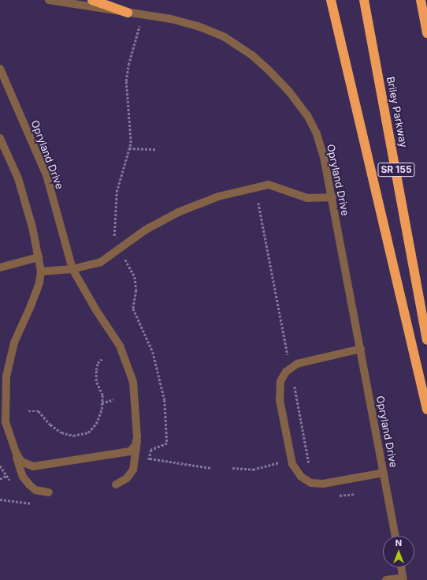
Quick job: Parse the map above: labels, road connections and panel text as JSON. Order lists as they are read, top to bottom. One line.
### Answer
{"streets":{"highway":["Briley Parkway","SR 155"],"lane":["Opryland Drive"]},"north":"top"}
